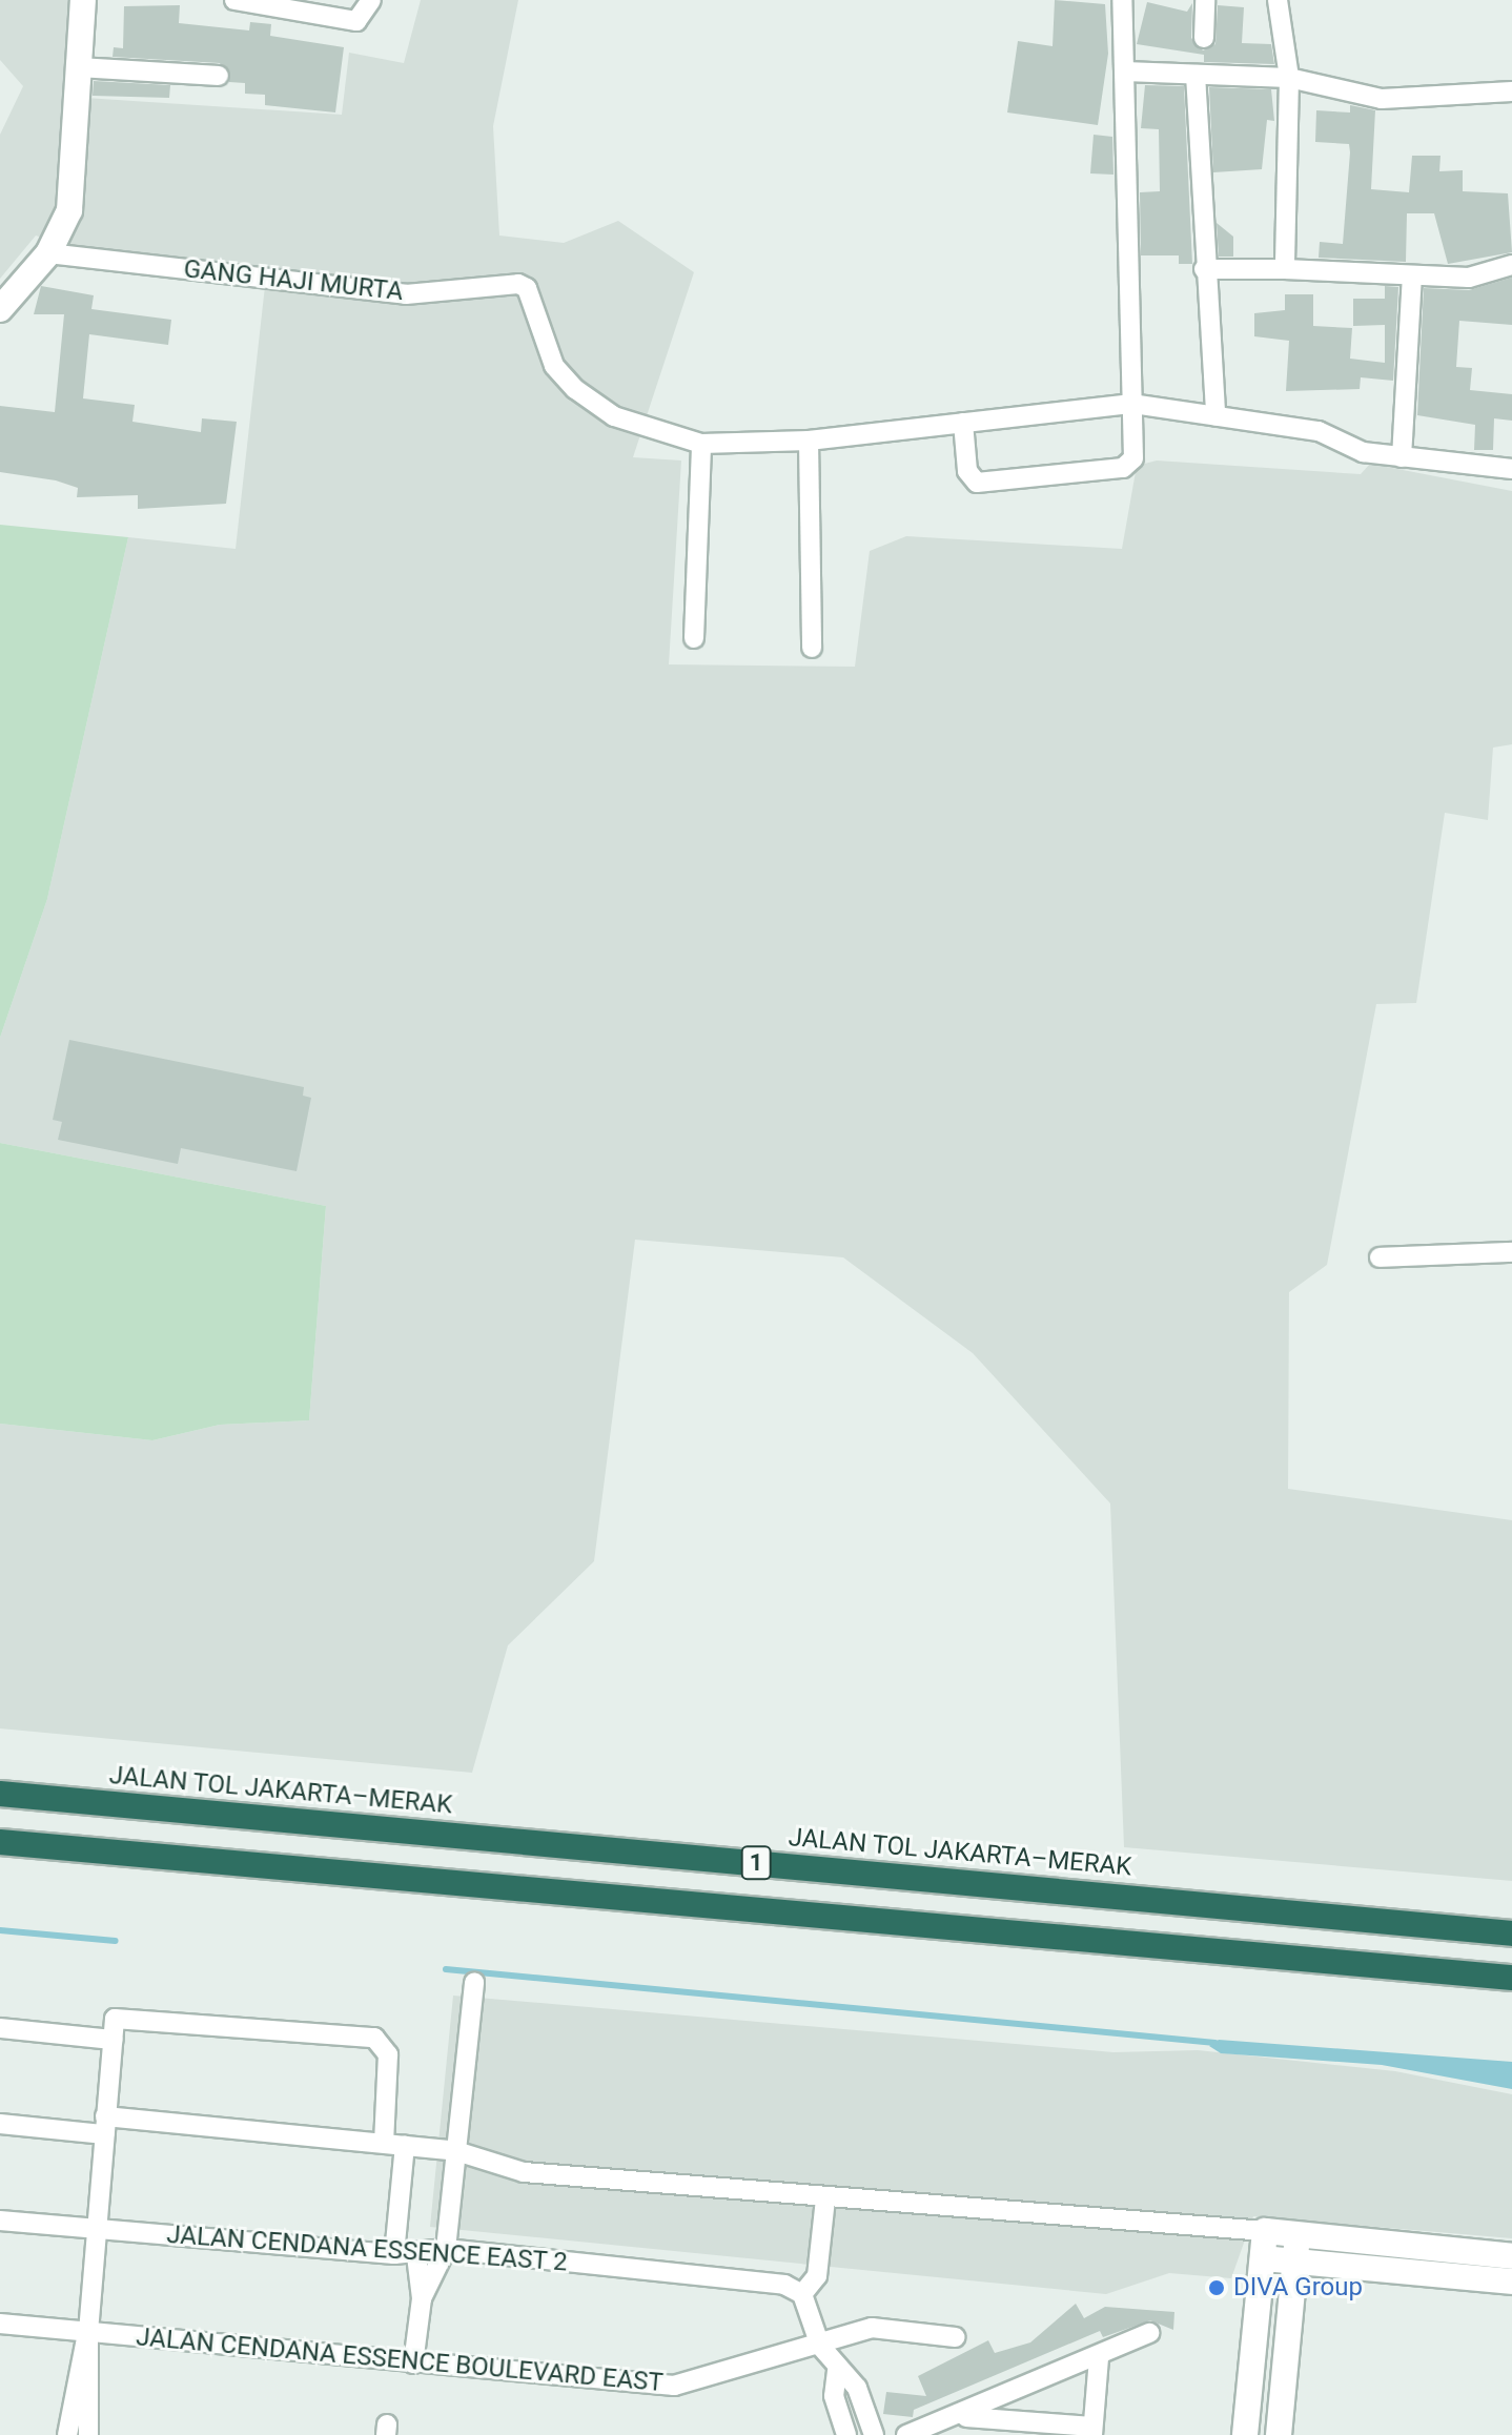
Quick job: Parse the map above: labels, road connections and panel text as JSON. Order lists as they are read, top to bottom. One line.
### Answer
{"streets":{"highway":["JALAN TOL JAKARTA–MERAK","1"],"street":["GANG HAJI MURTA","JALAN CENDANA ESSENCE EAST 2","JALAN CENDANA ESSENCE BOULEVARD EAST"]},"places":["DIVA Group"]}
